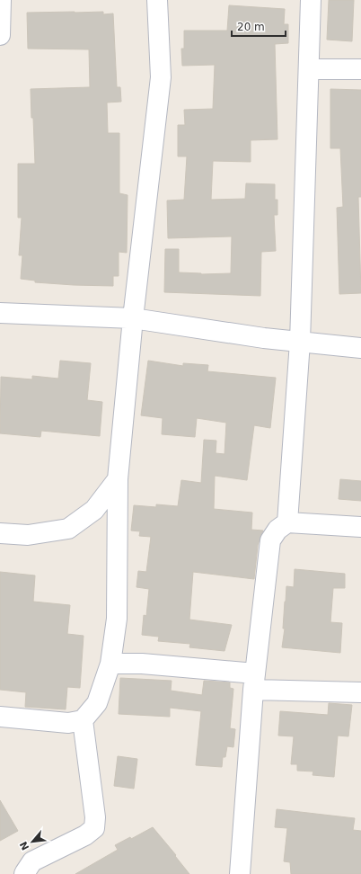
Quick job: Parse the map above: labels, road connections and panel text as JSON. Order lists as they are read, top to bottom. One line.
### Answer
{"scale_bar":"20 m","north":"bottom left"}
